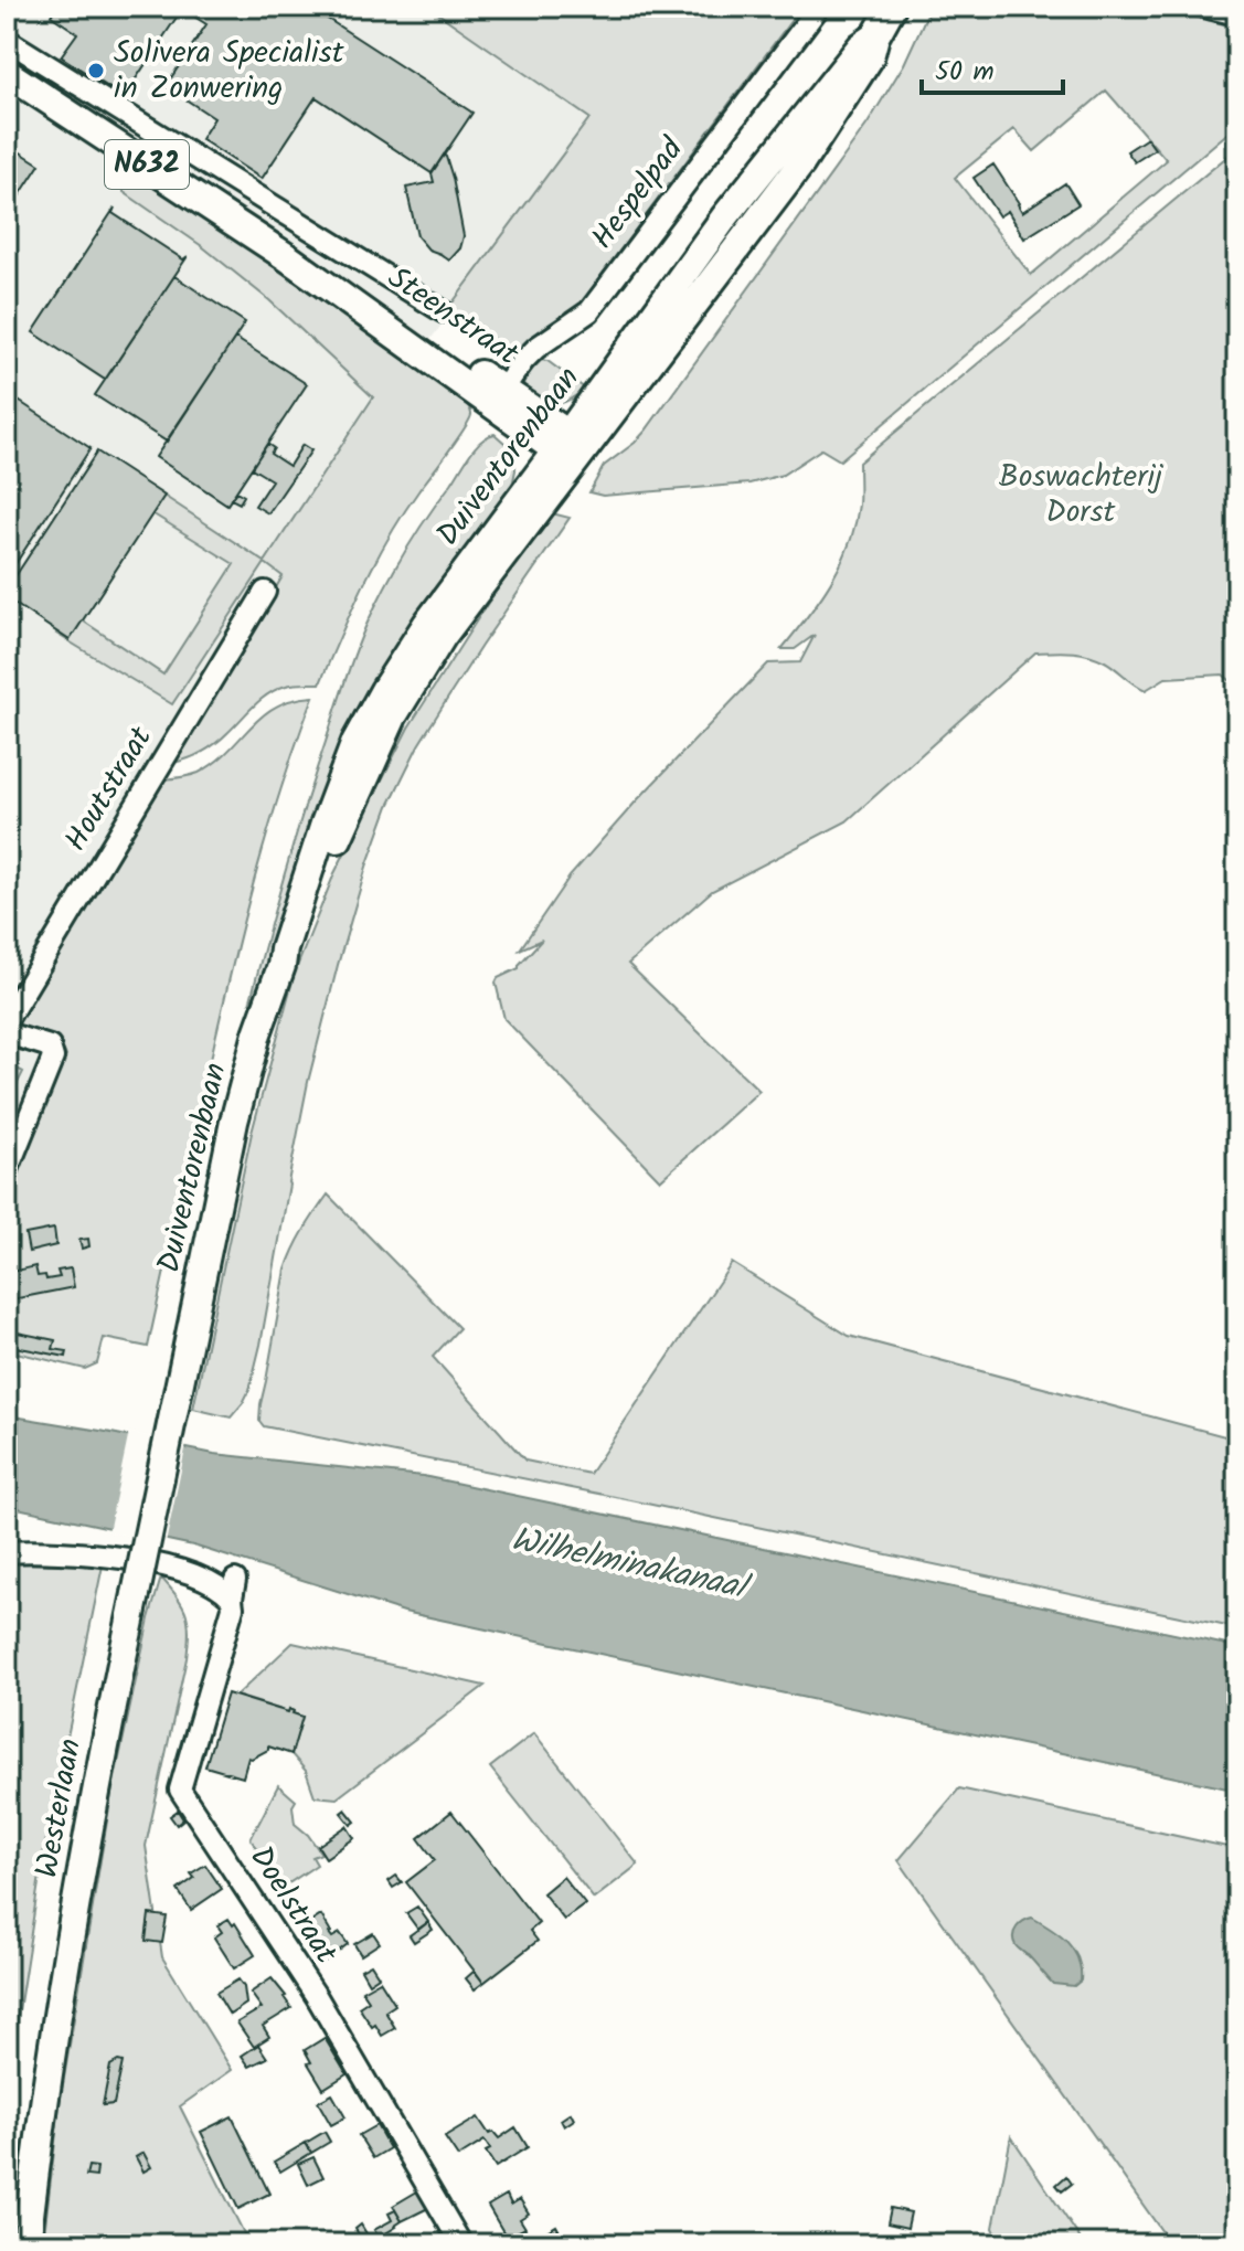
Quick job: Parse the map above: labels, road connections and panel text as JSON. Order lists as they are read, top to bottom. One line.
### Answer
{"streets":{"main road":["N632","Steenstraat","Duiventorenbaan","Westerlaan"],"street":["Hespelpad","Houtstraat","Doelstraat"]},"crossings":[["Hespelpad","Steenstraat"],["Steenstraat","Duiventorenbaan"],["Duiventorenbaan","Westerlaan"]],"water":["Wilhelminakanaal"],"parks":["Boswachterij Dorst"],"places":["Solivera Specialist in Zonwering"],"scale_bar":"50 m"}
